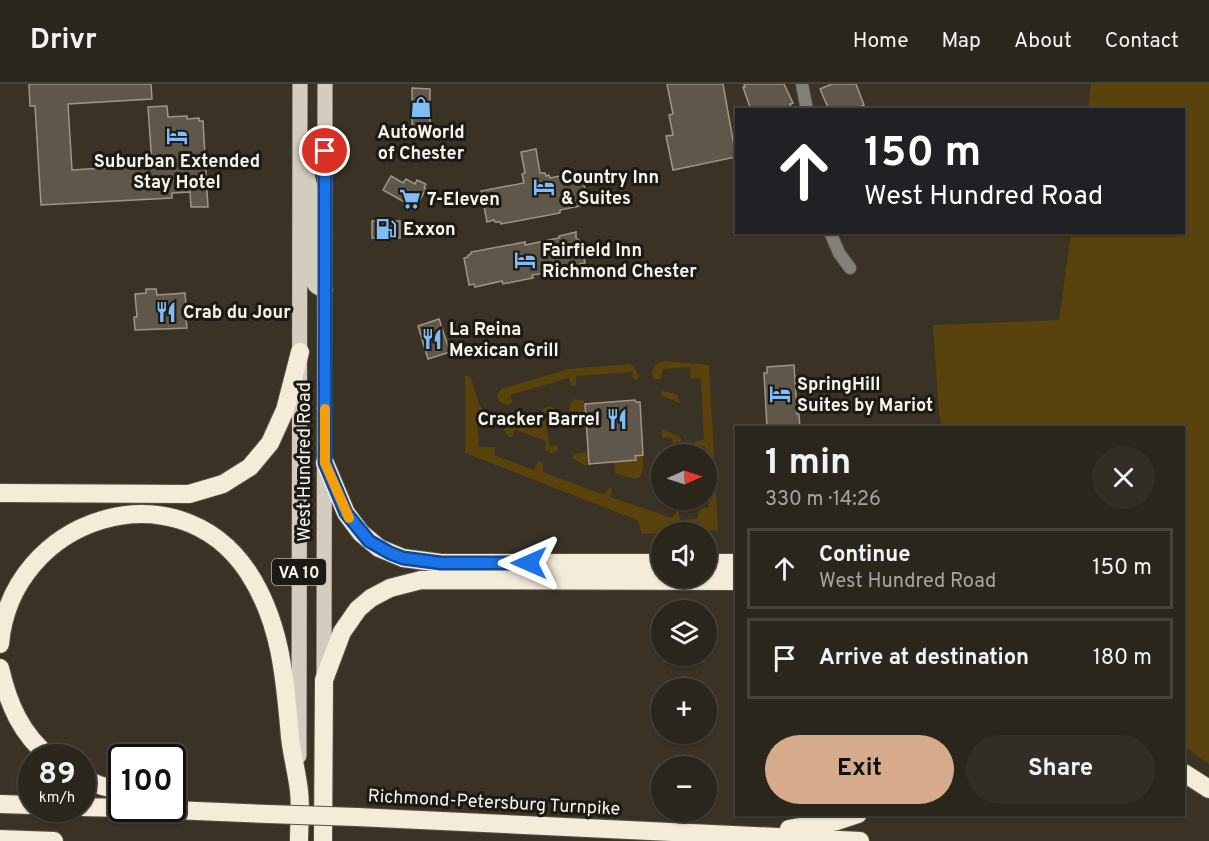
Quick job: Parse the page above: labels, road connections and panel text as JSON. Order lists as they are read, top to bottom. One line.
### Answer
{"streets":{"highway":["West Hundred Road","VA 10","Richmond-Petersburg Turnpike"]},"places":{"shop":["AutoWorld of Chester"],"hotel":["Suburban Extended Stay Hotel","Country Inn & Suites","Fairfield Inn Richmond Chester","SpringHill Suites by Mariot"],"supermarket":["7-Eleven"],"fuel station":["Exxon"],"restaurant":["Crab du Jour","La Reina Mexican Grill","Cracker Barrel"]},"north":"right","page":{"header":"Drivr","nav":["Home","Map","About","Contact"],"turn":["150 m","West Hundred Road"],"heading":["1 min","330 m · 14:26"],"map_buttons":["+","−"],"list":[{"name":"Continue","note":"West Hundred Road","value":"150 m"},{"name":"Arrive at destination","value":"180 m"}],"buttons":["Exit","Share"],"speed":"89 km/h","limit":"100"}}
